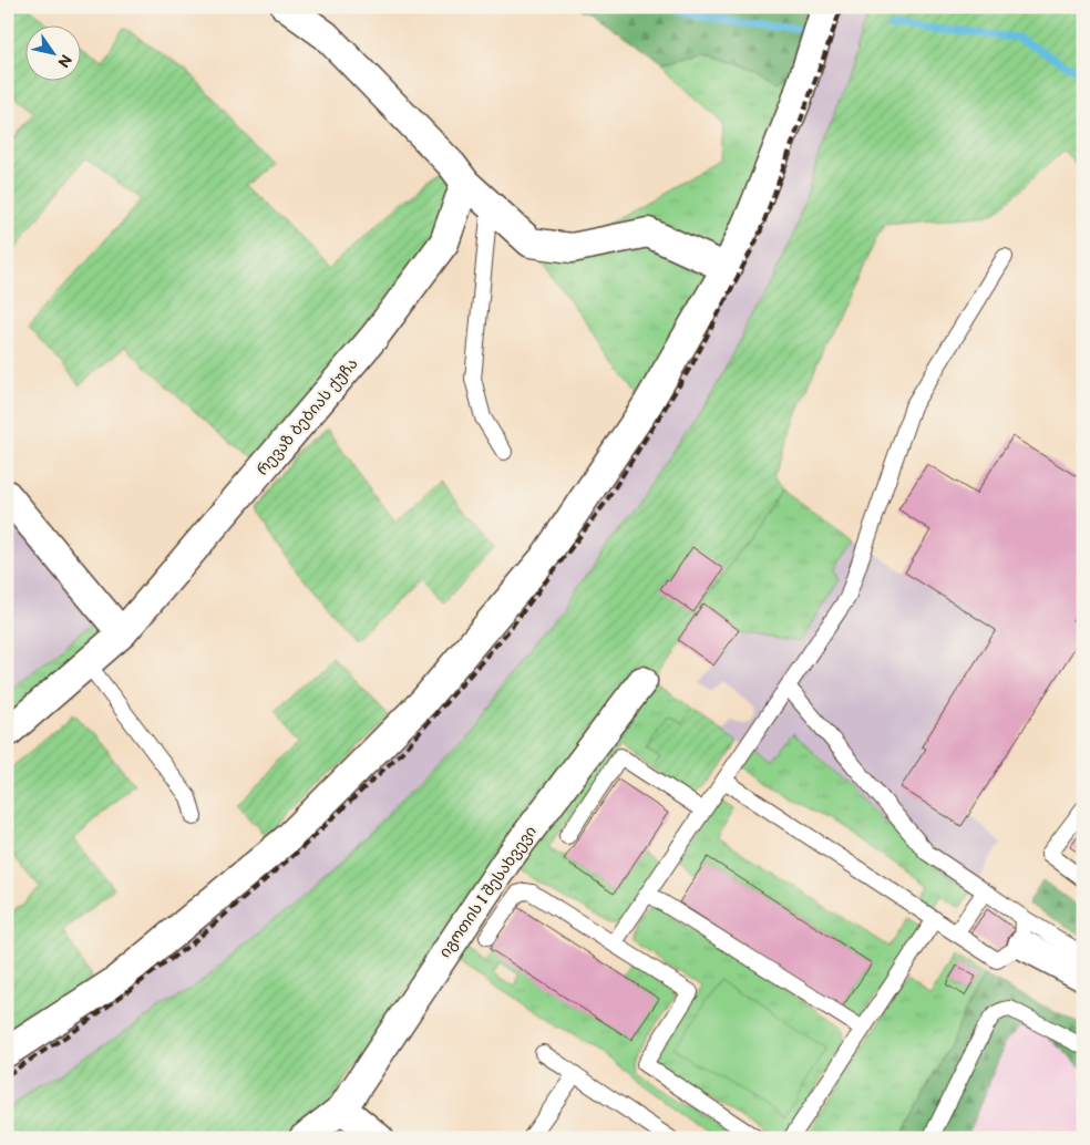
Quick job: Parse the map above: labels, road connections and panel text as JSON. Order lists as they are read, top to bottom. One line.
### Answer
{"streets":{"street":["რევაზ ბებიას ქუჩა","იგოთის I შესახვევი"]},"north":"bottom right"}
